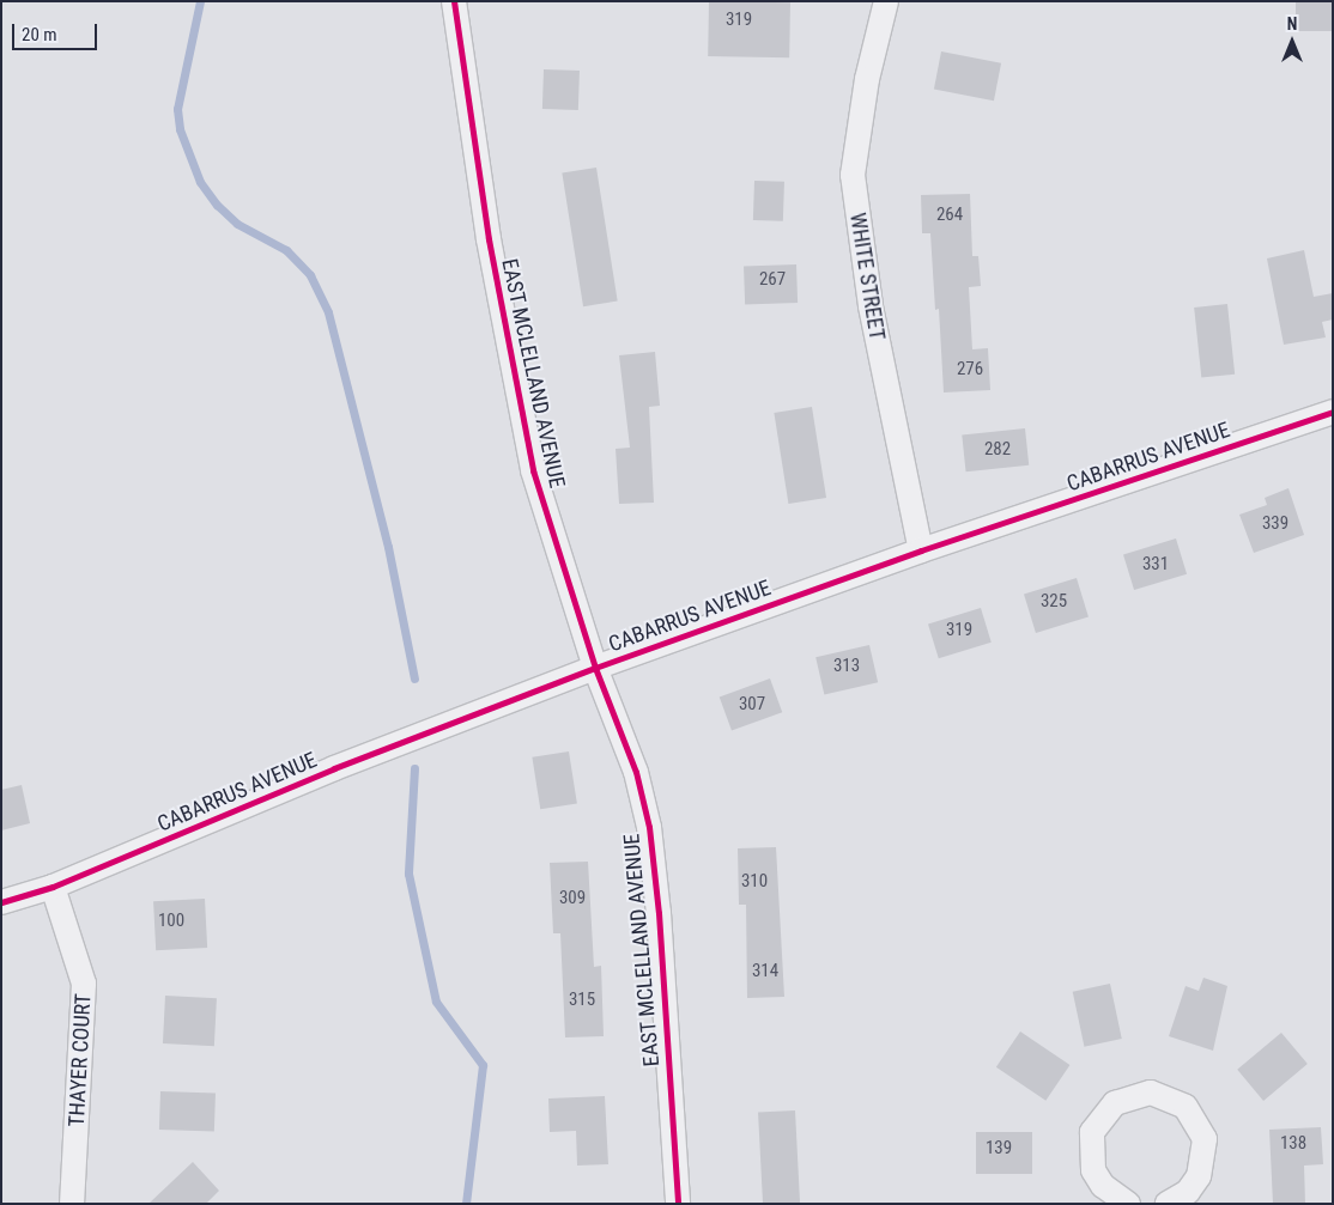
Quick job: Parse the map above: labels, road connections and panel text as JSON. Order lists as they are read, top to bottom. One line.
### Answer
{"streets":{"street":["WHITE STREET","EAST MCLELLAND AVENUE","CABARRUS AVENUE","THAYER COURT"]},"crossings":[["WHITE STREET","CABARRUS AVENUE"],["EAST MCLELLAND AVENUE","CABARRUS AVENUE"],["CABARRUS AVENUE","THAYER COURT"]],"house_numbers":["319","264","267","276","282","339","331","325","319","313","307","310","309","100","314","315","138","139"],"scale_bar":"20 m","north":"top"}
